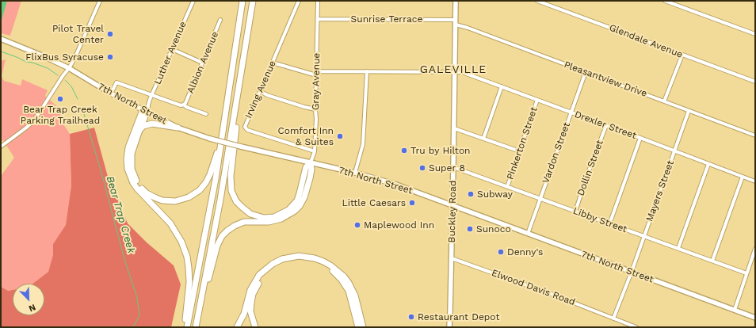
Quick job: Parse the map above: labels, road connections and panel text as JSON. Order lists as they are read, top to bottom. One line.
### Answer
{"streets":{"street":["Sunrise Terrace","Glendale Avenue","Luther Avenue","Albion Avenue","Pleasantview Drive","Gray Avenue","Irving Avenue","7th North Street","Drexler Street","Pinkerton Street","Vardon Street","Dollin Street","Mayers Street","Buckley Road","Libby Street","Elwood Davis Road"]},"crossings":[["Sunrise Terrace","Gray Avenue"],["Sunrise Terrace","Buckley Road"],["Luther Avenue","7th North Street"],["Pleasantview Drive","Vardon Street"],["Pleasantview Drive","Mayers Street"],["Pleasantview Drive","Buckley Road"],["Gray Avenue","Irving Avenue"],["Gray Avenue","7th North Street"],["Gray Avenue","Drexler Street"],["Irving Avenue","Drexler Street"],["7th North Street","Vardon Street"],["7th North Street","Mayers Street"],["7th North Street","Buckley Road"],["Drexler Street","Pinkerton Street"],["Drexler Street","Vardon Street"],["Drexler Street","Dollin Street"],["Drexler Street","Mayers Street"],["Drexler Street","Buckley Road"],["Pinkerton Street","Libby Street"],["Vardon Street","Libby Street"],["Dollin Street","Libby Street"],["Mayers Street","Libby Street"],["Buckley Road","Libby Street"],["Buckley Road","Elwood Davis Road"]],"districts":["GALEVILLE"],"water":["Bear Trap Creek"],"places":["Pilot Travel Center","FlixBus Syracuse","Bear Trap Creek Parking Trailhead","Comfort Inn & Suites","Tru by Hilton","Super 8","Subway","Little Caesars","Maplewood Inn","Sunoco","Denny's","Restaurant Depot"],"north":"bottom right"}
